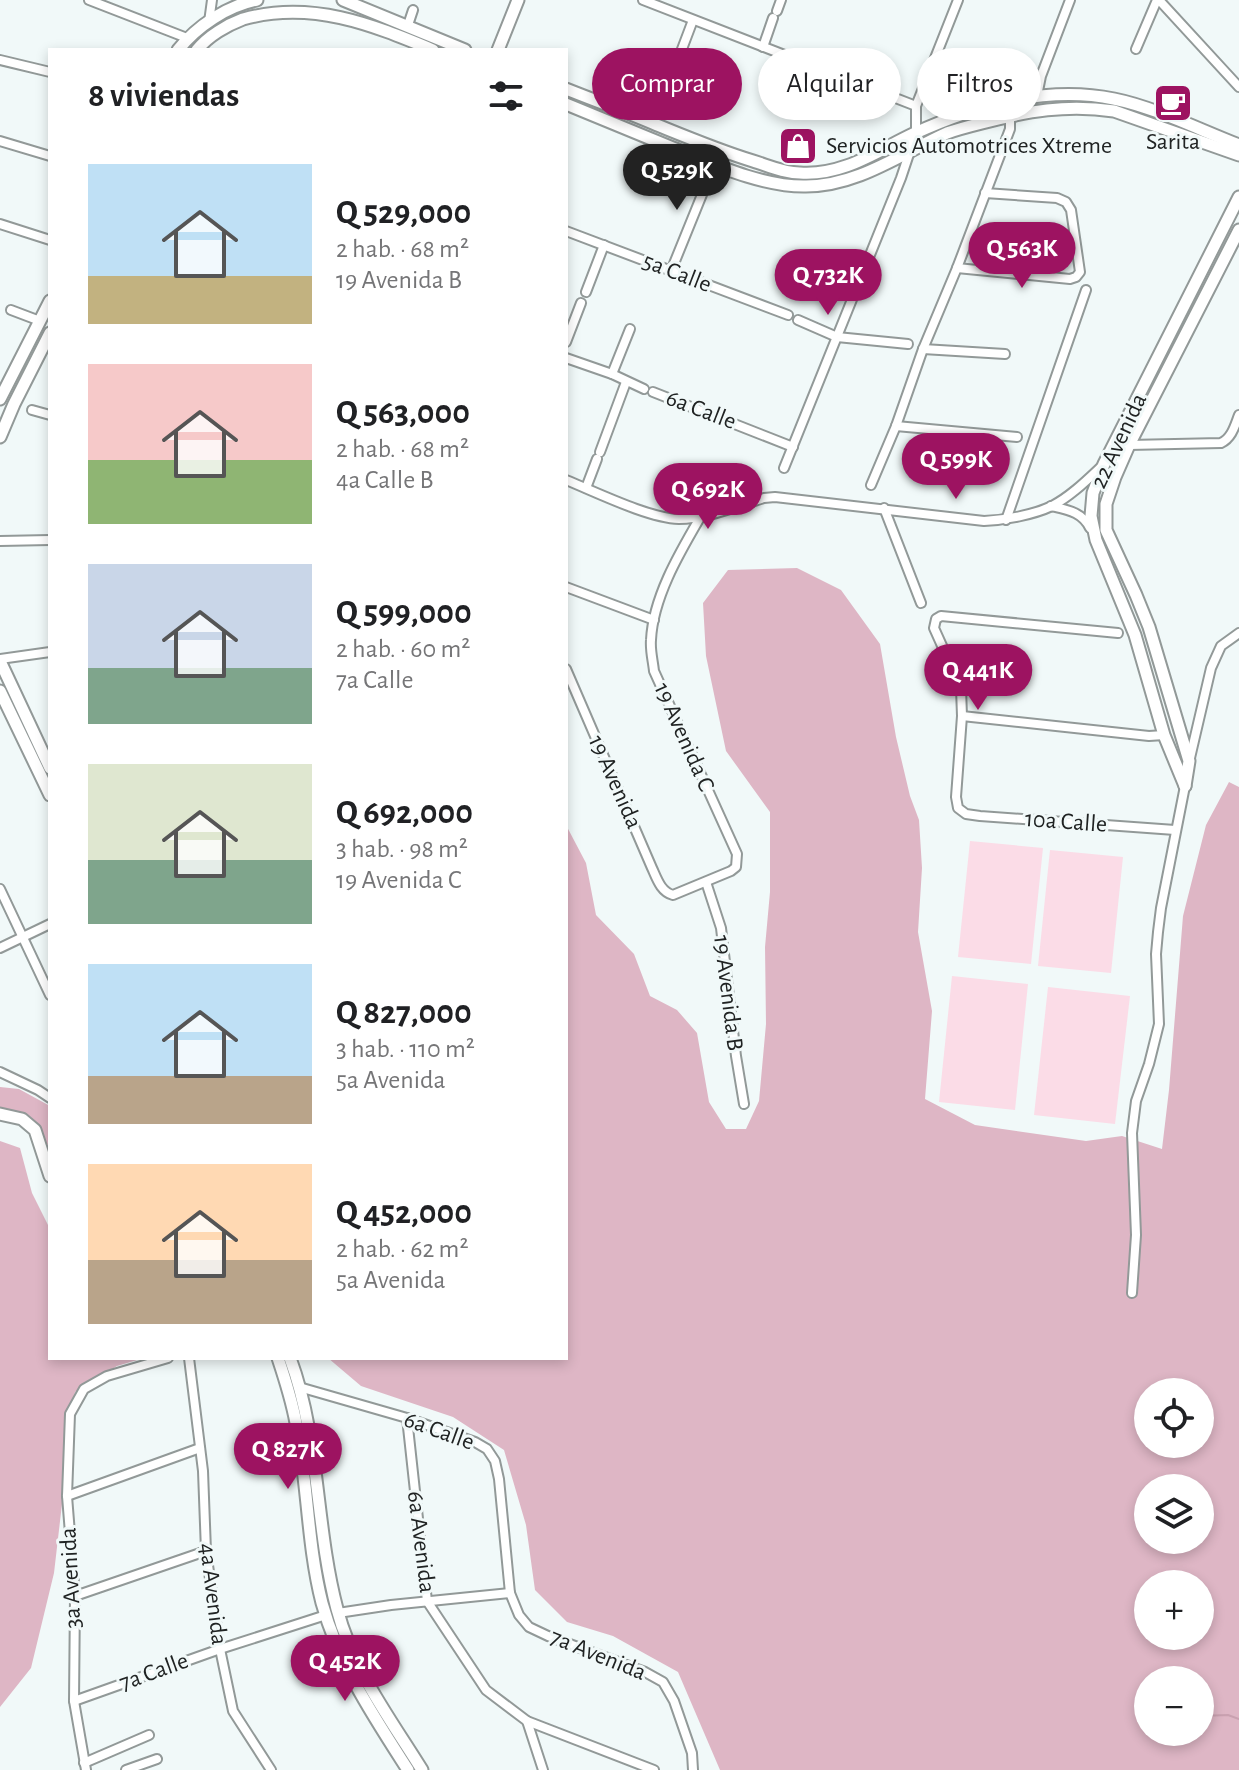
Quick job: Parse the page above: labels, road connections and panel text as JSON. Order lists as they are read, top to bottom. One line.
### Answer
{"streets":{"main road":["22 Avenida"],"street":["5a Calle","6a Calle","19 Avenida C","19 Avenida","10a Calle","19 Avenida B","6a Avenida","3a Avenida","4a Avenida","7a Avenida","7a Calle"]},"crossings":[["6a Calle","6a Avenida"],["6a Calle","7a Avenida"],["19 Avenida C","19 Avenida"],["19 Avenida C","19 Avenida B"],["19 Avenida","19 Avenida B"],["6a Avenida","7a Calle"],["3a Avenida","7a Calle"],["4a Avenida","7a Calle"],["7a Avenida","7a Calle"]],"places":{"cafe":["Sarita"],"shop":["Servicios Automotrices Xtreme"]},"page":{"chip":["Comprar","Alquilar","Filtros"],"heading":"8 viviendas","price":["Q 529K","Q 563K","Q 732K","Q 599K","Q 692K","Q 441K","Q 827K","Q 452K"],"list":[{"name":"Q 529,000","note":"2 hab. · 68 m² · 19 Avenida B"},{"name":"Q 563,000","note":"2 hab. · 68 m² · 4a Calle B"},{"name":"Q 599,000","note":"2 hab. · 60 m² · 7a Calle"},{"name":"Q 692,000","note":"3 hab. · 98 m² · 19 Avenida C"},{"name":"Q 827,000","note":"3 hab. · 110 m² · 5a Avenida"},{"name":"Q 452,000","note":"2 hab. · 62 m² · 5a Avenida"}],"map_buttons":["+","−"]}}
